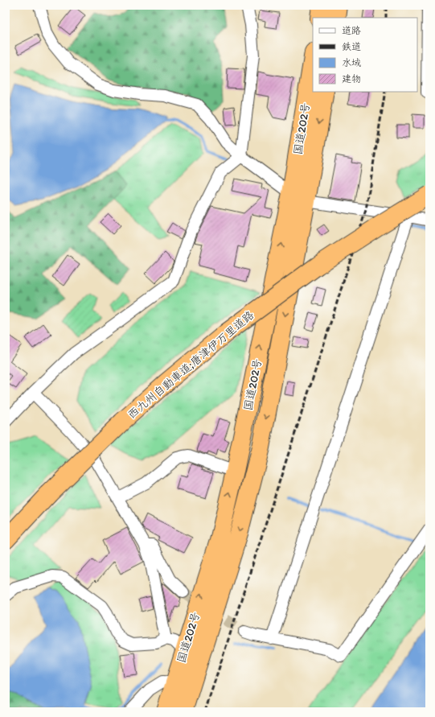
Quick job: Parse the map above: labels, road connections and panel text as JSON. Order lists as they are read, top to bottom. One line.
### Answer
{"streets":{"highway":["国道202号","西九州自動車道;唐津伊万里道路"]},"legend":["道路","鉄道","水域","建物"]}
